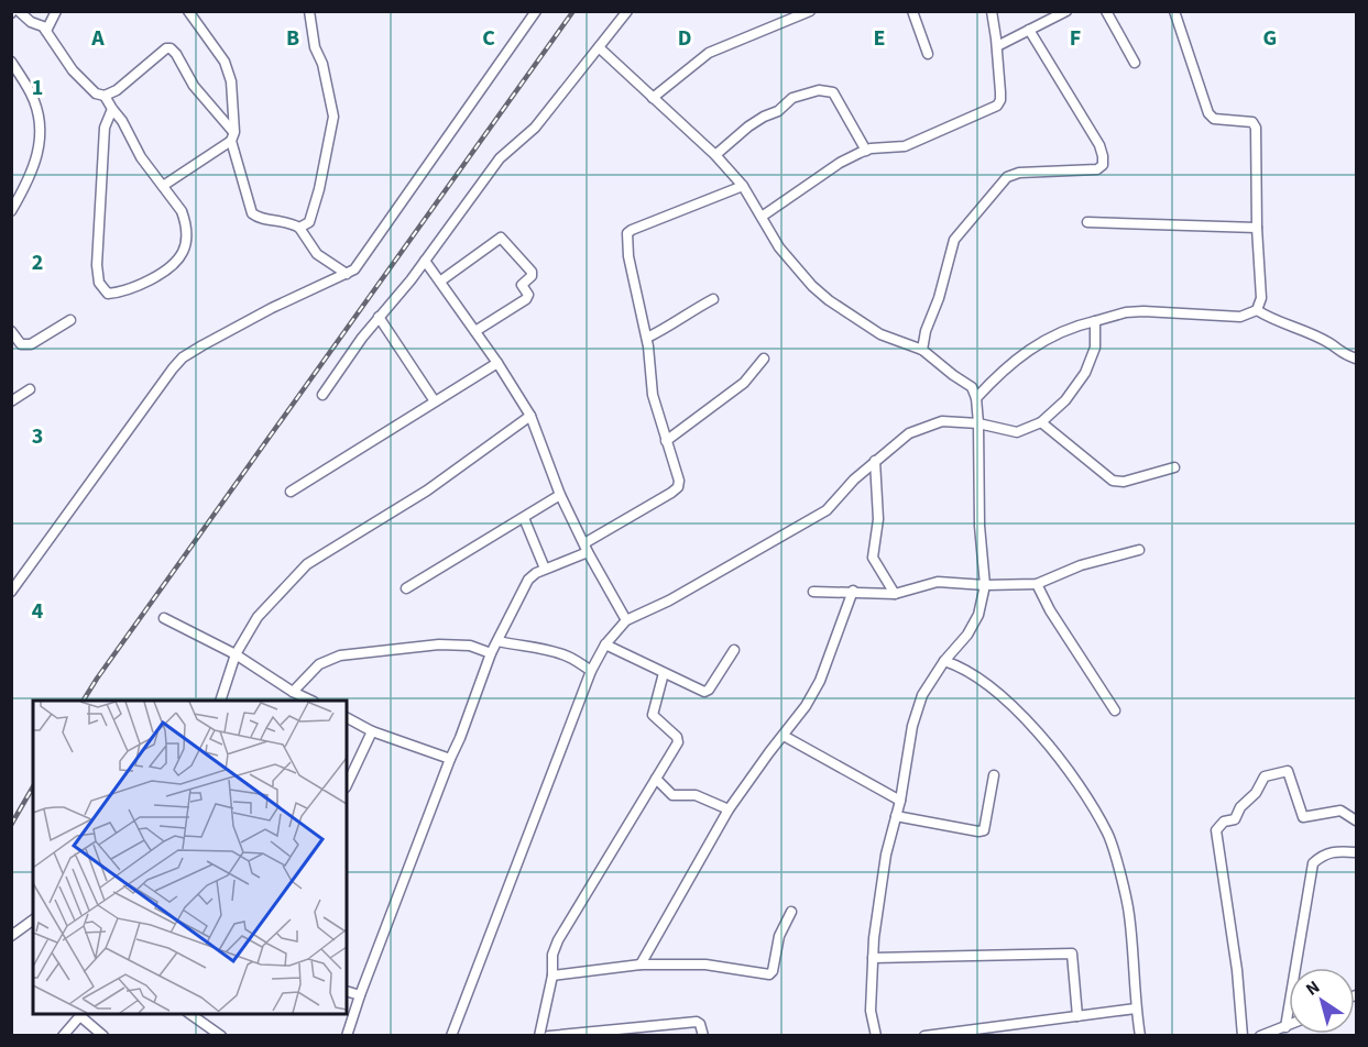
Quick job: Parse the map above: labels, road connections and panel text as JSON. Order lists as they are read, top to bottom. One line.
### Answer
{"north":"top left","grid":{"columns":["A","B","C","D","E","F","G"],"rows":["1","2","3","4"]}}
